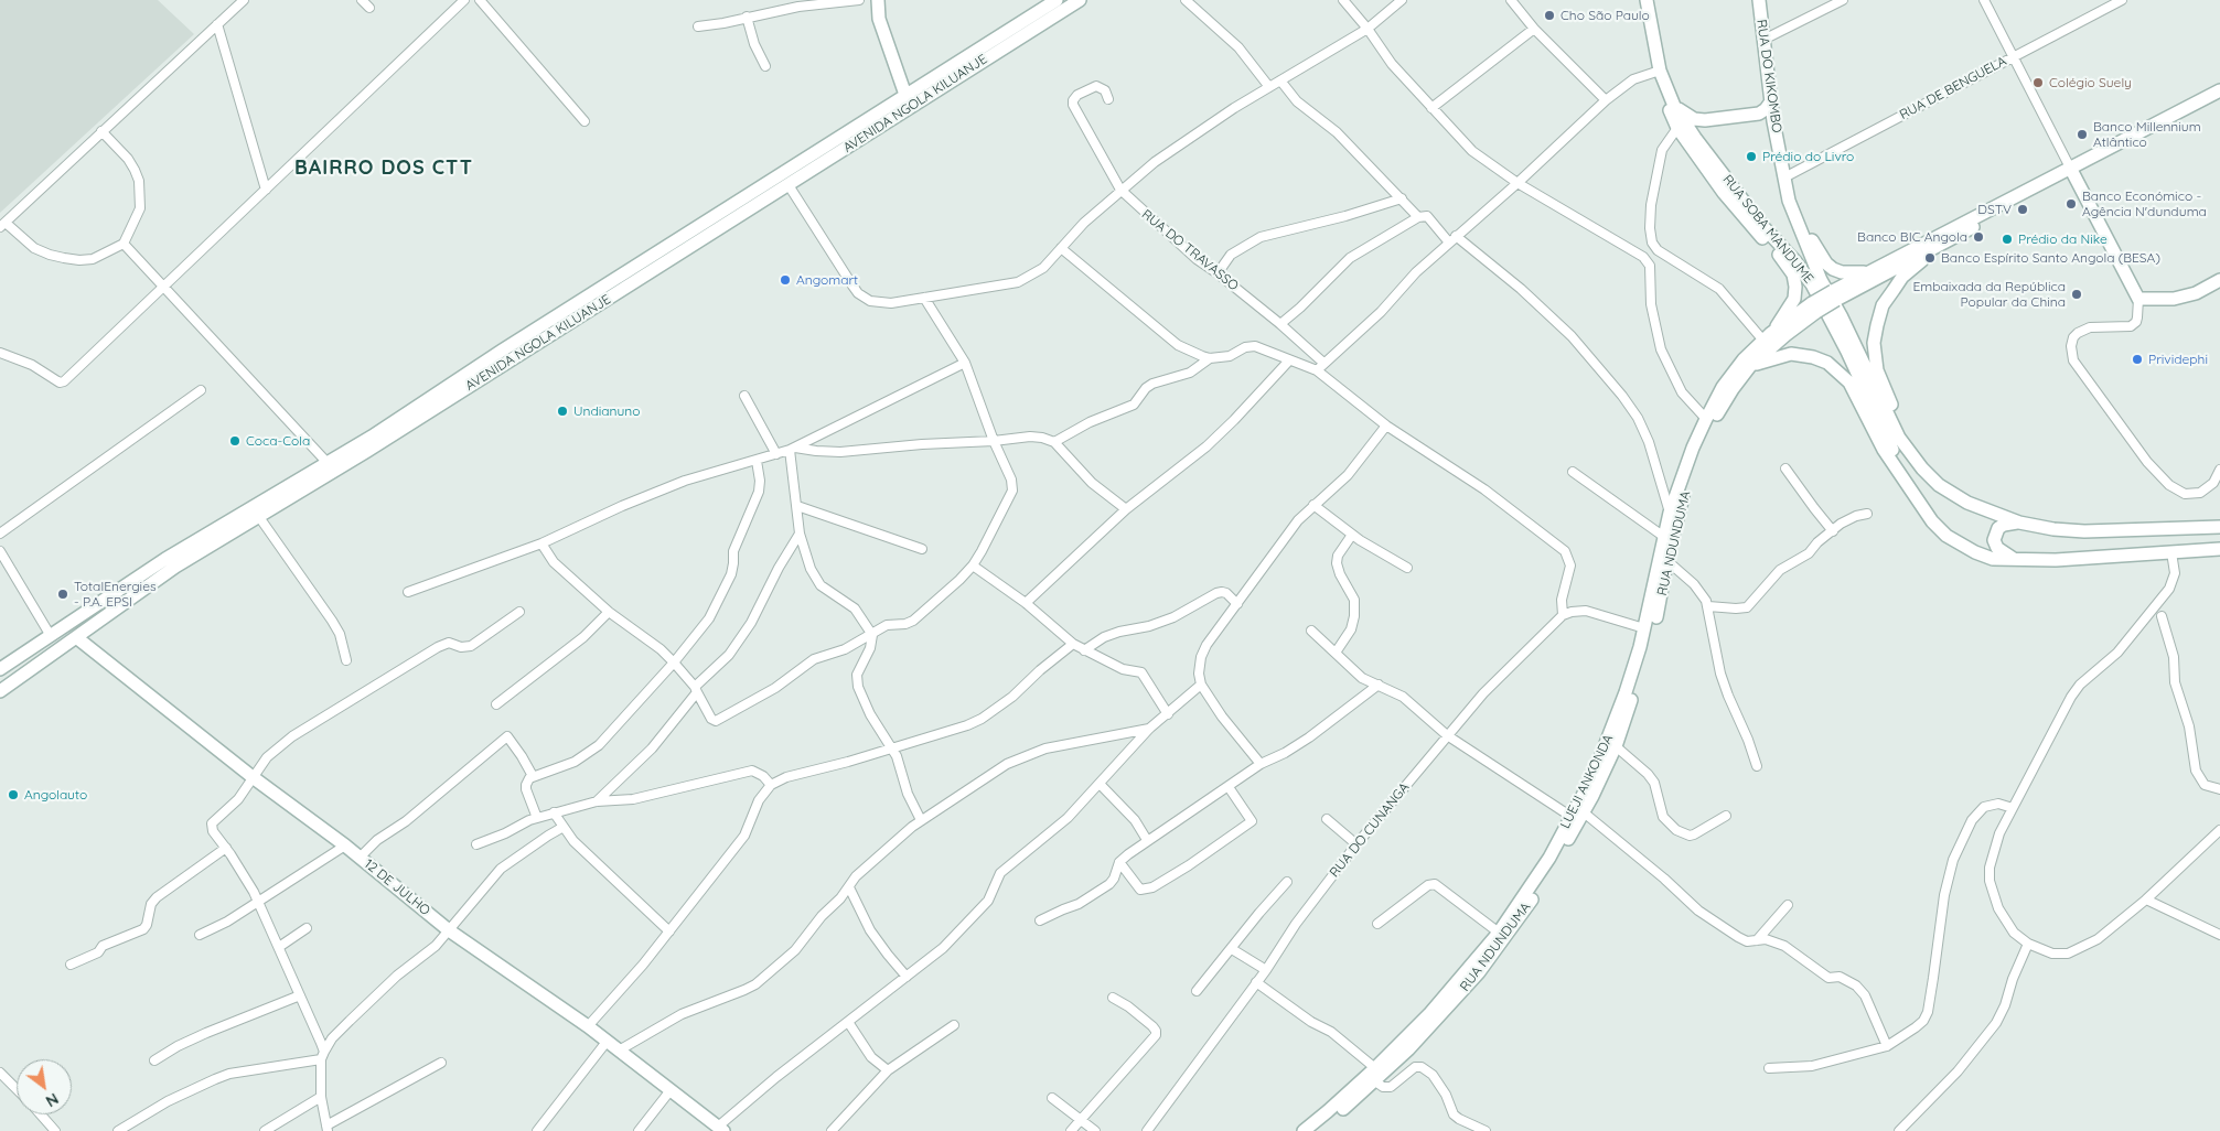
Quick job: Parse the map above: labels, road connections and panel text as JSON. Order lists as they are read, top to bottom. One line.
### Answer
{"streets":{"main road":["RUA DO KIKOMBO","AVENIDA NGOLA KILUANJE","RUA SOBA MANDUME","RUA NDUNDUMA","LUEJI ANKONDA","12 DE JULHO"],"street":["RUA DE BENGUELA","RUA DO TRAVASSO","RUA DO CUNANGA"]},"crossings":[["RUA DO KIKOMBO","RUA DE BENGUELA"],["AVENIDA NGOLA KILUANJE","12 DE JULHO"],["RUA NDUNDUMA","LUEJI ANKONDA"]],"districts":["BAIRRO DOS CTT"],"places":["Cho São Paulo","Colégio Suely","Banco Millennium Atlântico","Prédio do Livro","Banco Económico - Agência N'dunduma","DSTV","Banco BIC Angola","Prédio da Nike","Banco Espírito Santo Angola (BESA)","Angomart","Embaixada da República Popular da China","Prividephi","Undianuno","Coca-Cola","TotalEnergies - P.A. EPSI","Angolauto"],"north":"bottom right"}
